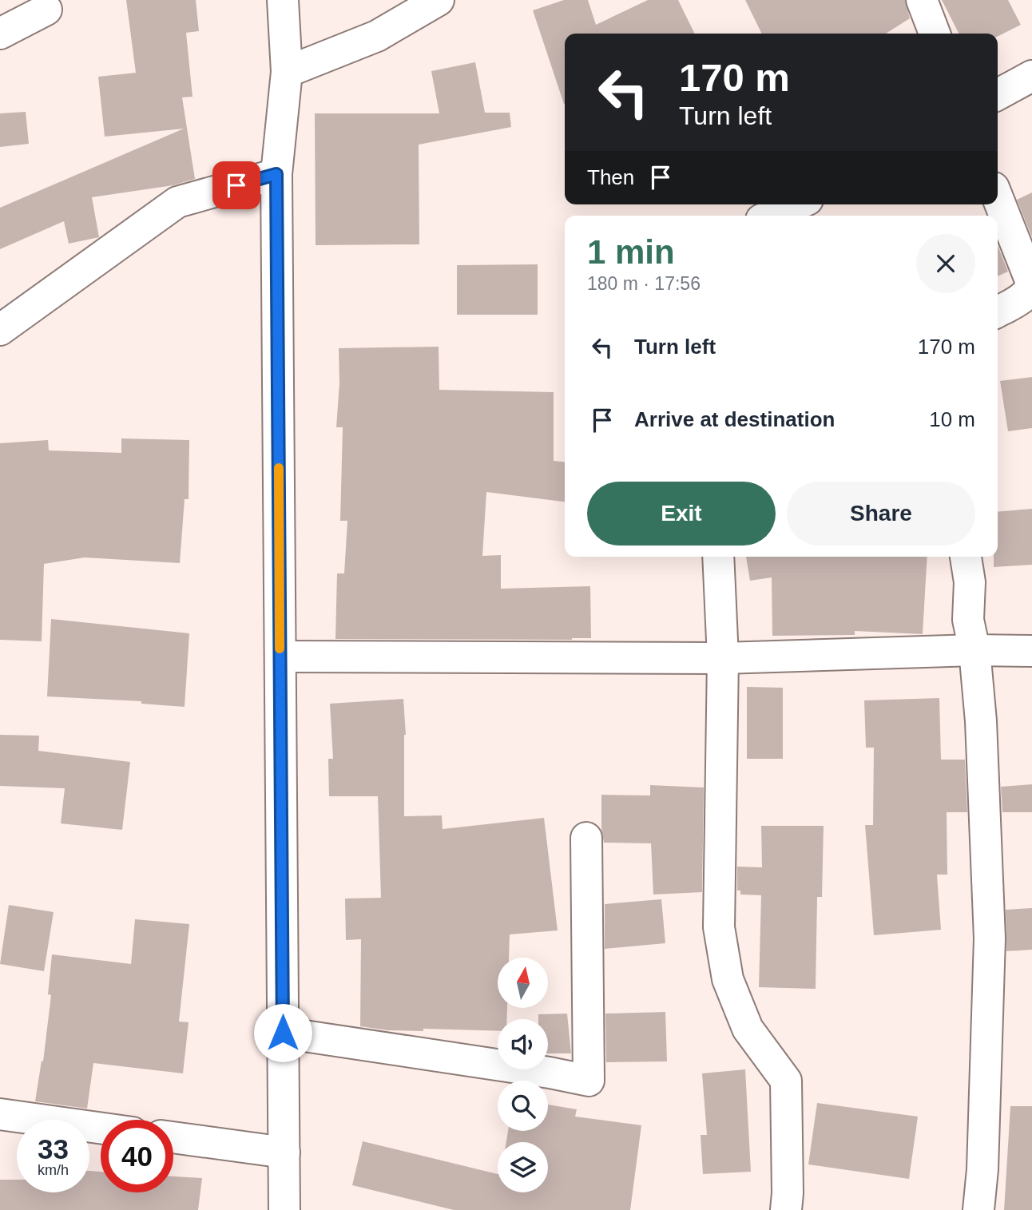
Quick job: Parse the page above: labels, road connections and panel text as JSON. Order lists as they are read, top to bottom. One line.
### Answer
{"north":"top","page":{"turn":["170 m","Turn left"],"then":"Then","heading":["1 min","180 m · 17:56"],"list":[{"name":"Turn left","value":"170 m"},{"name":"Arrive at destination","value":"10 m"}],"buttons":["Exit","Share"],"speed":"33 km/h","limit":"40"}}
